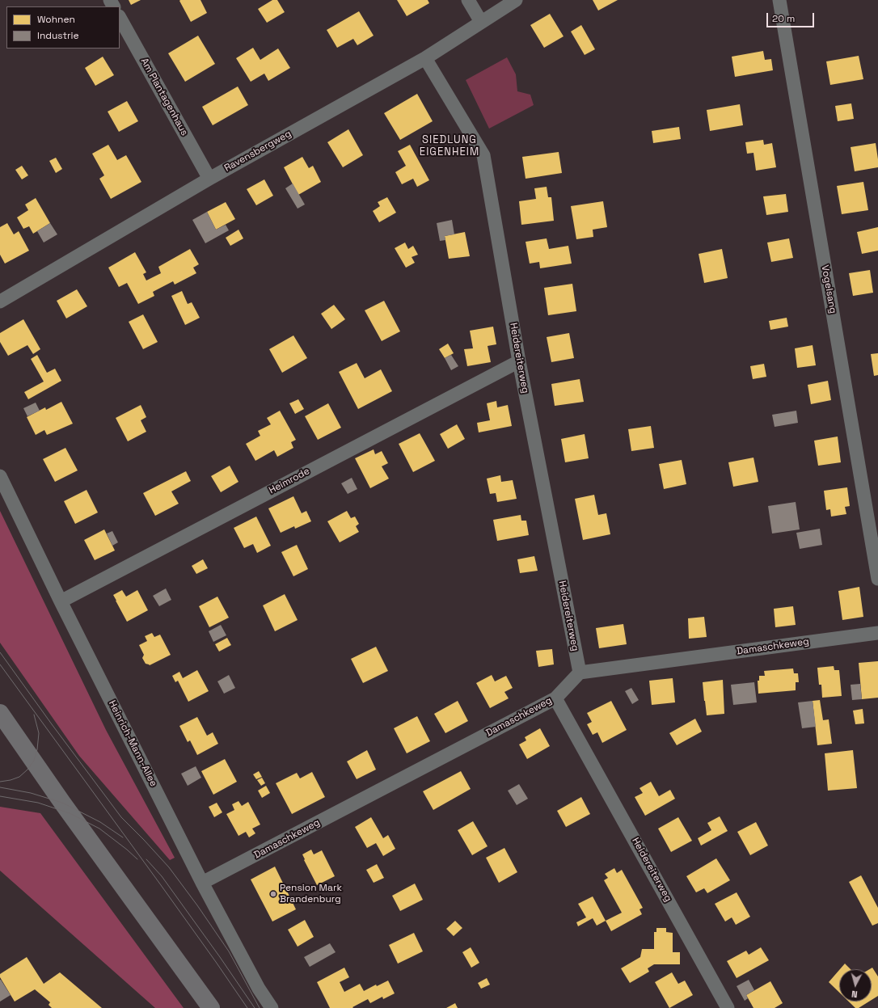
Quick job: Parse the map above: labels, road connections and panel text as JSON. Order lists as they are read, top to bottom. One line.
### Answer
{"streets":{"street":["Am Plantagenhaus","Ravensbergweg","Vogelsang","Heidereiterweg","Heimrode","Damaschkeweg","Heinrich-Mann-Allee"]},"crossings":[["Am Plantagenhaus","Ravensbergweg"],["Ravensbergweg","Heidereiterweg"],["Heidereiterweg","Heimrode"],["Heidereiterweg","Damaschkeweg"],["Heimrode","Heinrich-Mann-Allee"],["Damaschkeweg","Heinrich-Mann-Allee"]],"districts":["SIEDLUNG EIGENHEIM"],"places":["Pension Mark Brandenburg"],"legend":["Wohnen","Industrie"],"scale_bar":"20 m","north":"bottom"}
